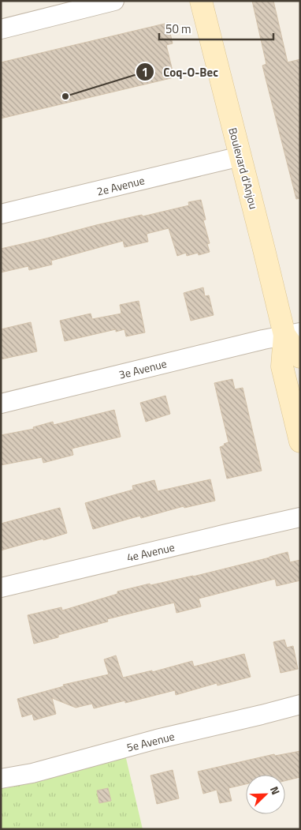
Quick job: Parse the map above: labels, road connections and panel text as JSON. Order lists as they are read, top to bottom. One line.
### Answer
{"streets":{"street":["Boulevard d'Anjou","2e Avenue","3e Avenue","4e Avenue","5e Avenue"]},"crossings":[["Boulevard d'Anjou","2e Avenue"],["Boulevard d'Anjou","3e Avenue"]],"places":["Coq-O-Bec"],"scale_bar":"50 m","north":"top right"}
